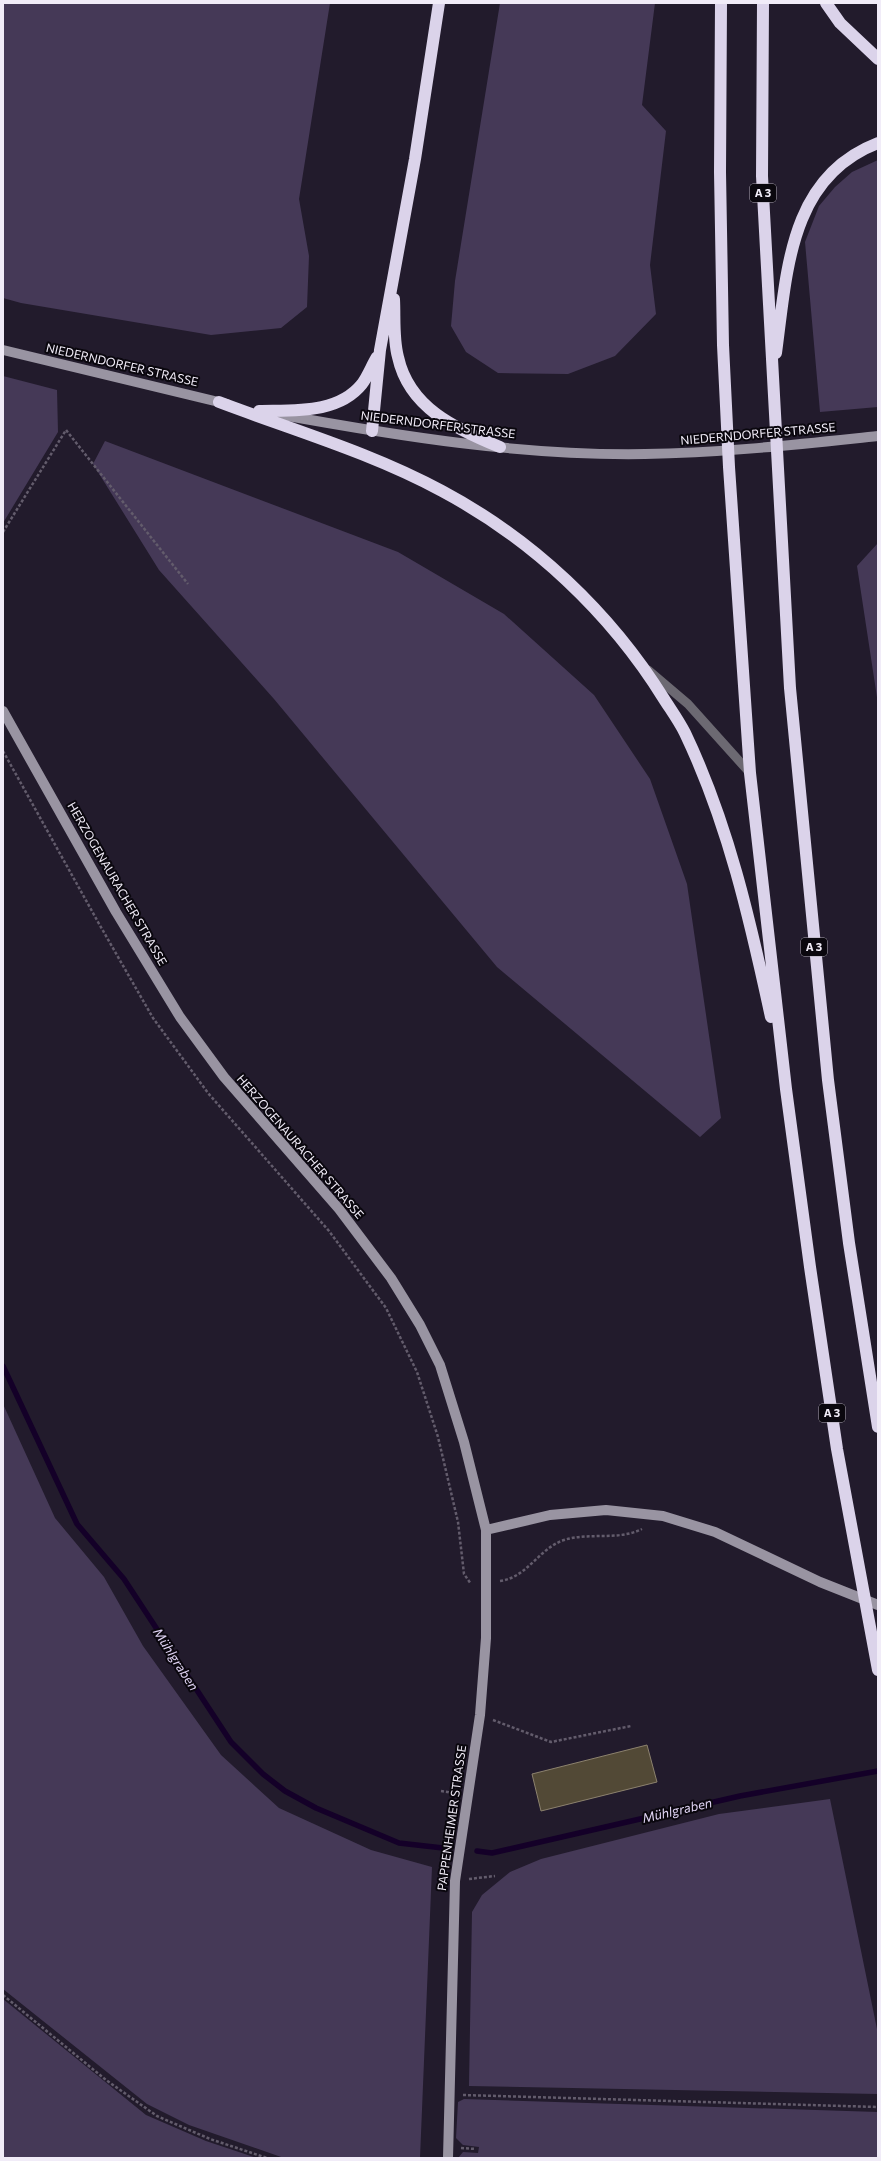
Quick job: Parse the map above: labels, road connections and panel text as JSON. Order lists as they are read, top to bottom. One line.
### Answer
{"streets":{"highway":["A 3"],"street":["NIEDERNDORFER STRASSE","HERZOGENAURACHER STRASSE","PAPPENHEIMER STRASSE"]},"crossings":[["HERZOGENAURACHER STRASSE","PAPPENHEIMER STRASSE"]],"water":["Mühlgraben"]}
